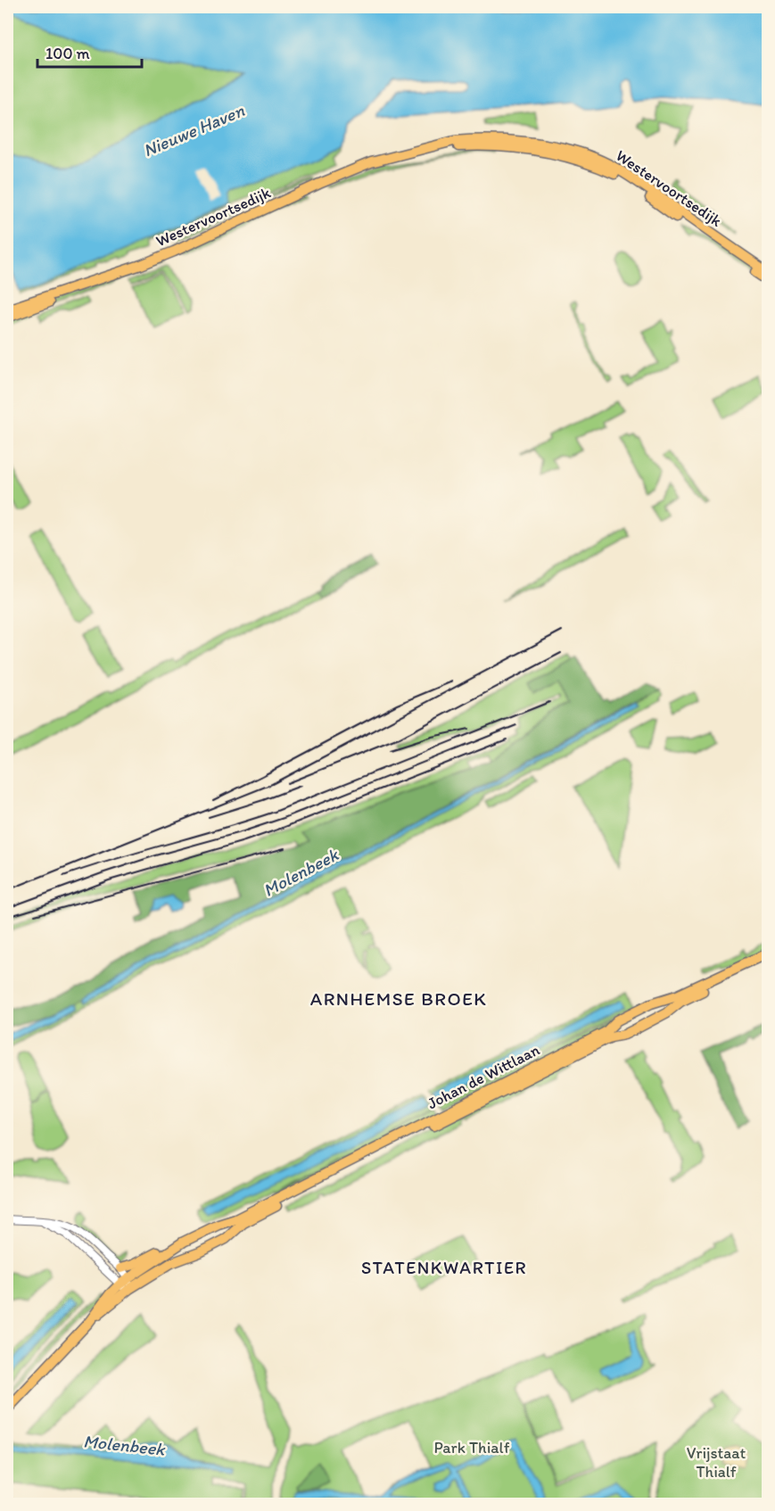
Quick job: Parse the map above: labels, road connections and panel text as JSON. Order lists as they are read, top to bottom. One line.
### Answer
{"streets":{"main road":["Westervoortsedijk","Johan de Wittlaan"]},"districts":["ARNHEMSE BROEK","STATENKWARTIER"],"water":["Nieuwe Haven","Molenbeek"],"parks":["Park Thialf","Vrijstaat Thialf"],"scale_bar":"100 m"}
